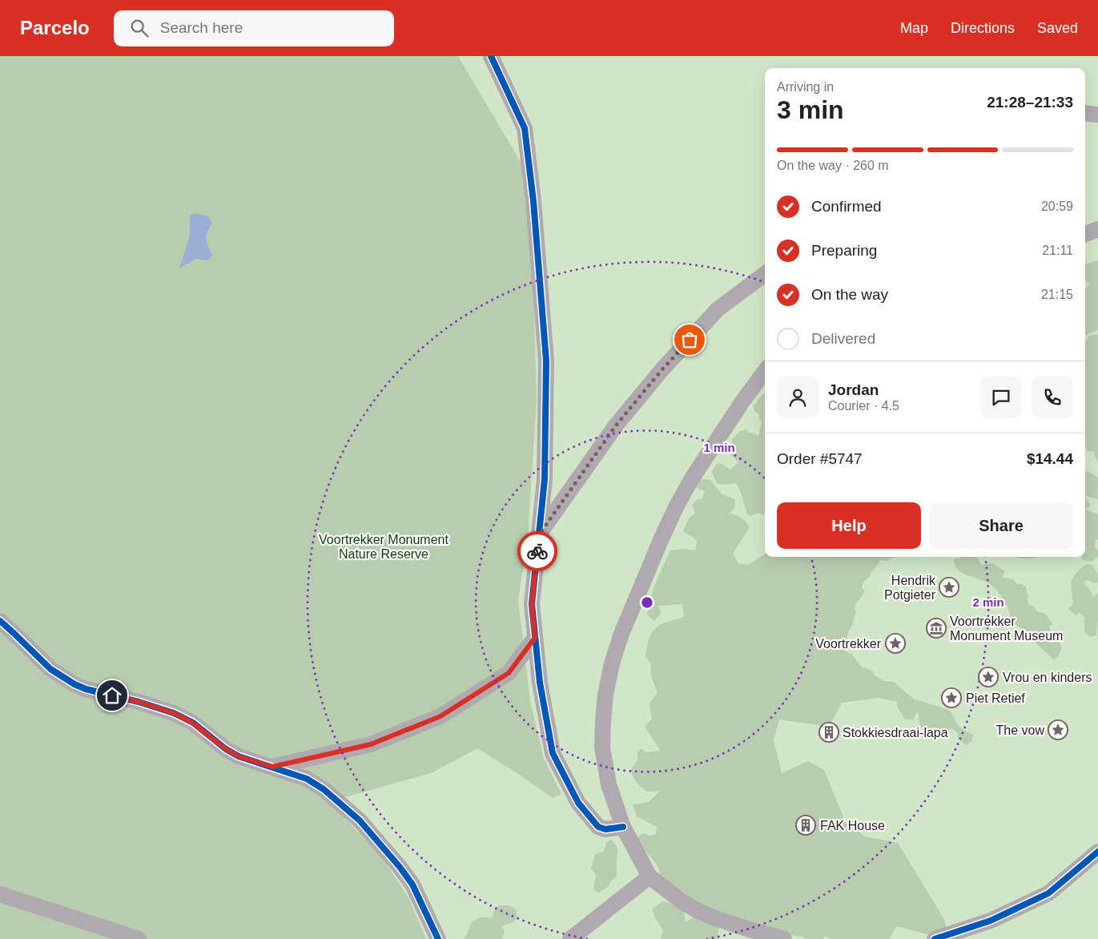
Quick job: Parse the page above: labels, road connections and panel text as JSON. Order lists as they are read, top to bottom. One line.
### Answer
{"parks":["Voortrekker Monument Nature Reserve"],"places":{"place":["Hendrik Potgieter","Voortrekker","Vrou en kinders","Piet Retief","The vow"],"museum":["Voortrekker Monument Museum"],"building":["Stokkiesdraai-lapa","FAK House"]},"page":{"header":"Parcelo","search":"Search here","nav":["Map","Directions","Saved"],"heading":["3 min","Arriving in","21:28–21:33"],"panel":["Jordan","Courier · 4.5","Order #5747","$14.44"],"bar":"On the way · 260 m","list":[["Confirmed","20:59"],["Preparing","21:11"],["On the way","21:15"],"Delivered"],"buttons":["Help","Share"]},"rings":["1 min","2 min"]}
